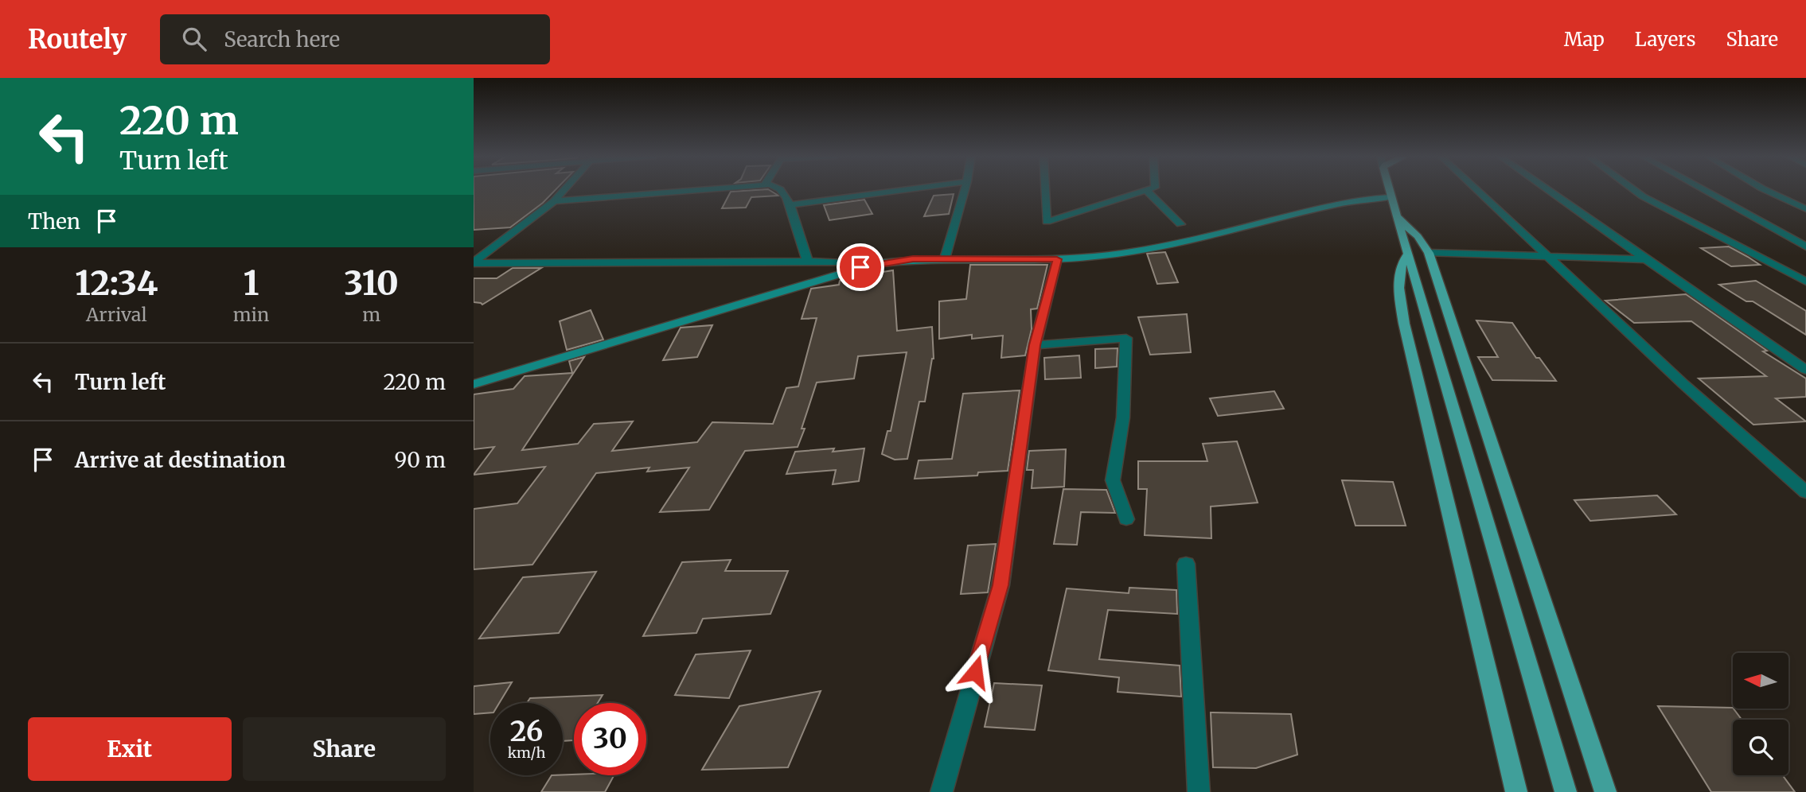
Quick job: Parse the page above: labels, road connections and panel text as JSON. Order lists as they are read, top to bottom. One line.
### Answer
{"north":"left","page":{"header":"Routely","search":"Search here","nav":["Map","Layers","Share"],"turn":["220 m","Turn left"],"then":"Then","eta":["12:34","Arrival","1","min","310","m"],"list":[{"name":"Turn left","value":"220 m"},{"name":"Arrive at destination","value":"90 m"}],"speed":"26 km/h","limit":"30","buttons":["Exit","Share"]}}
